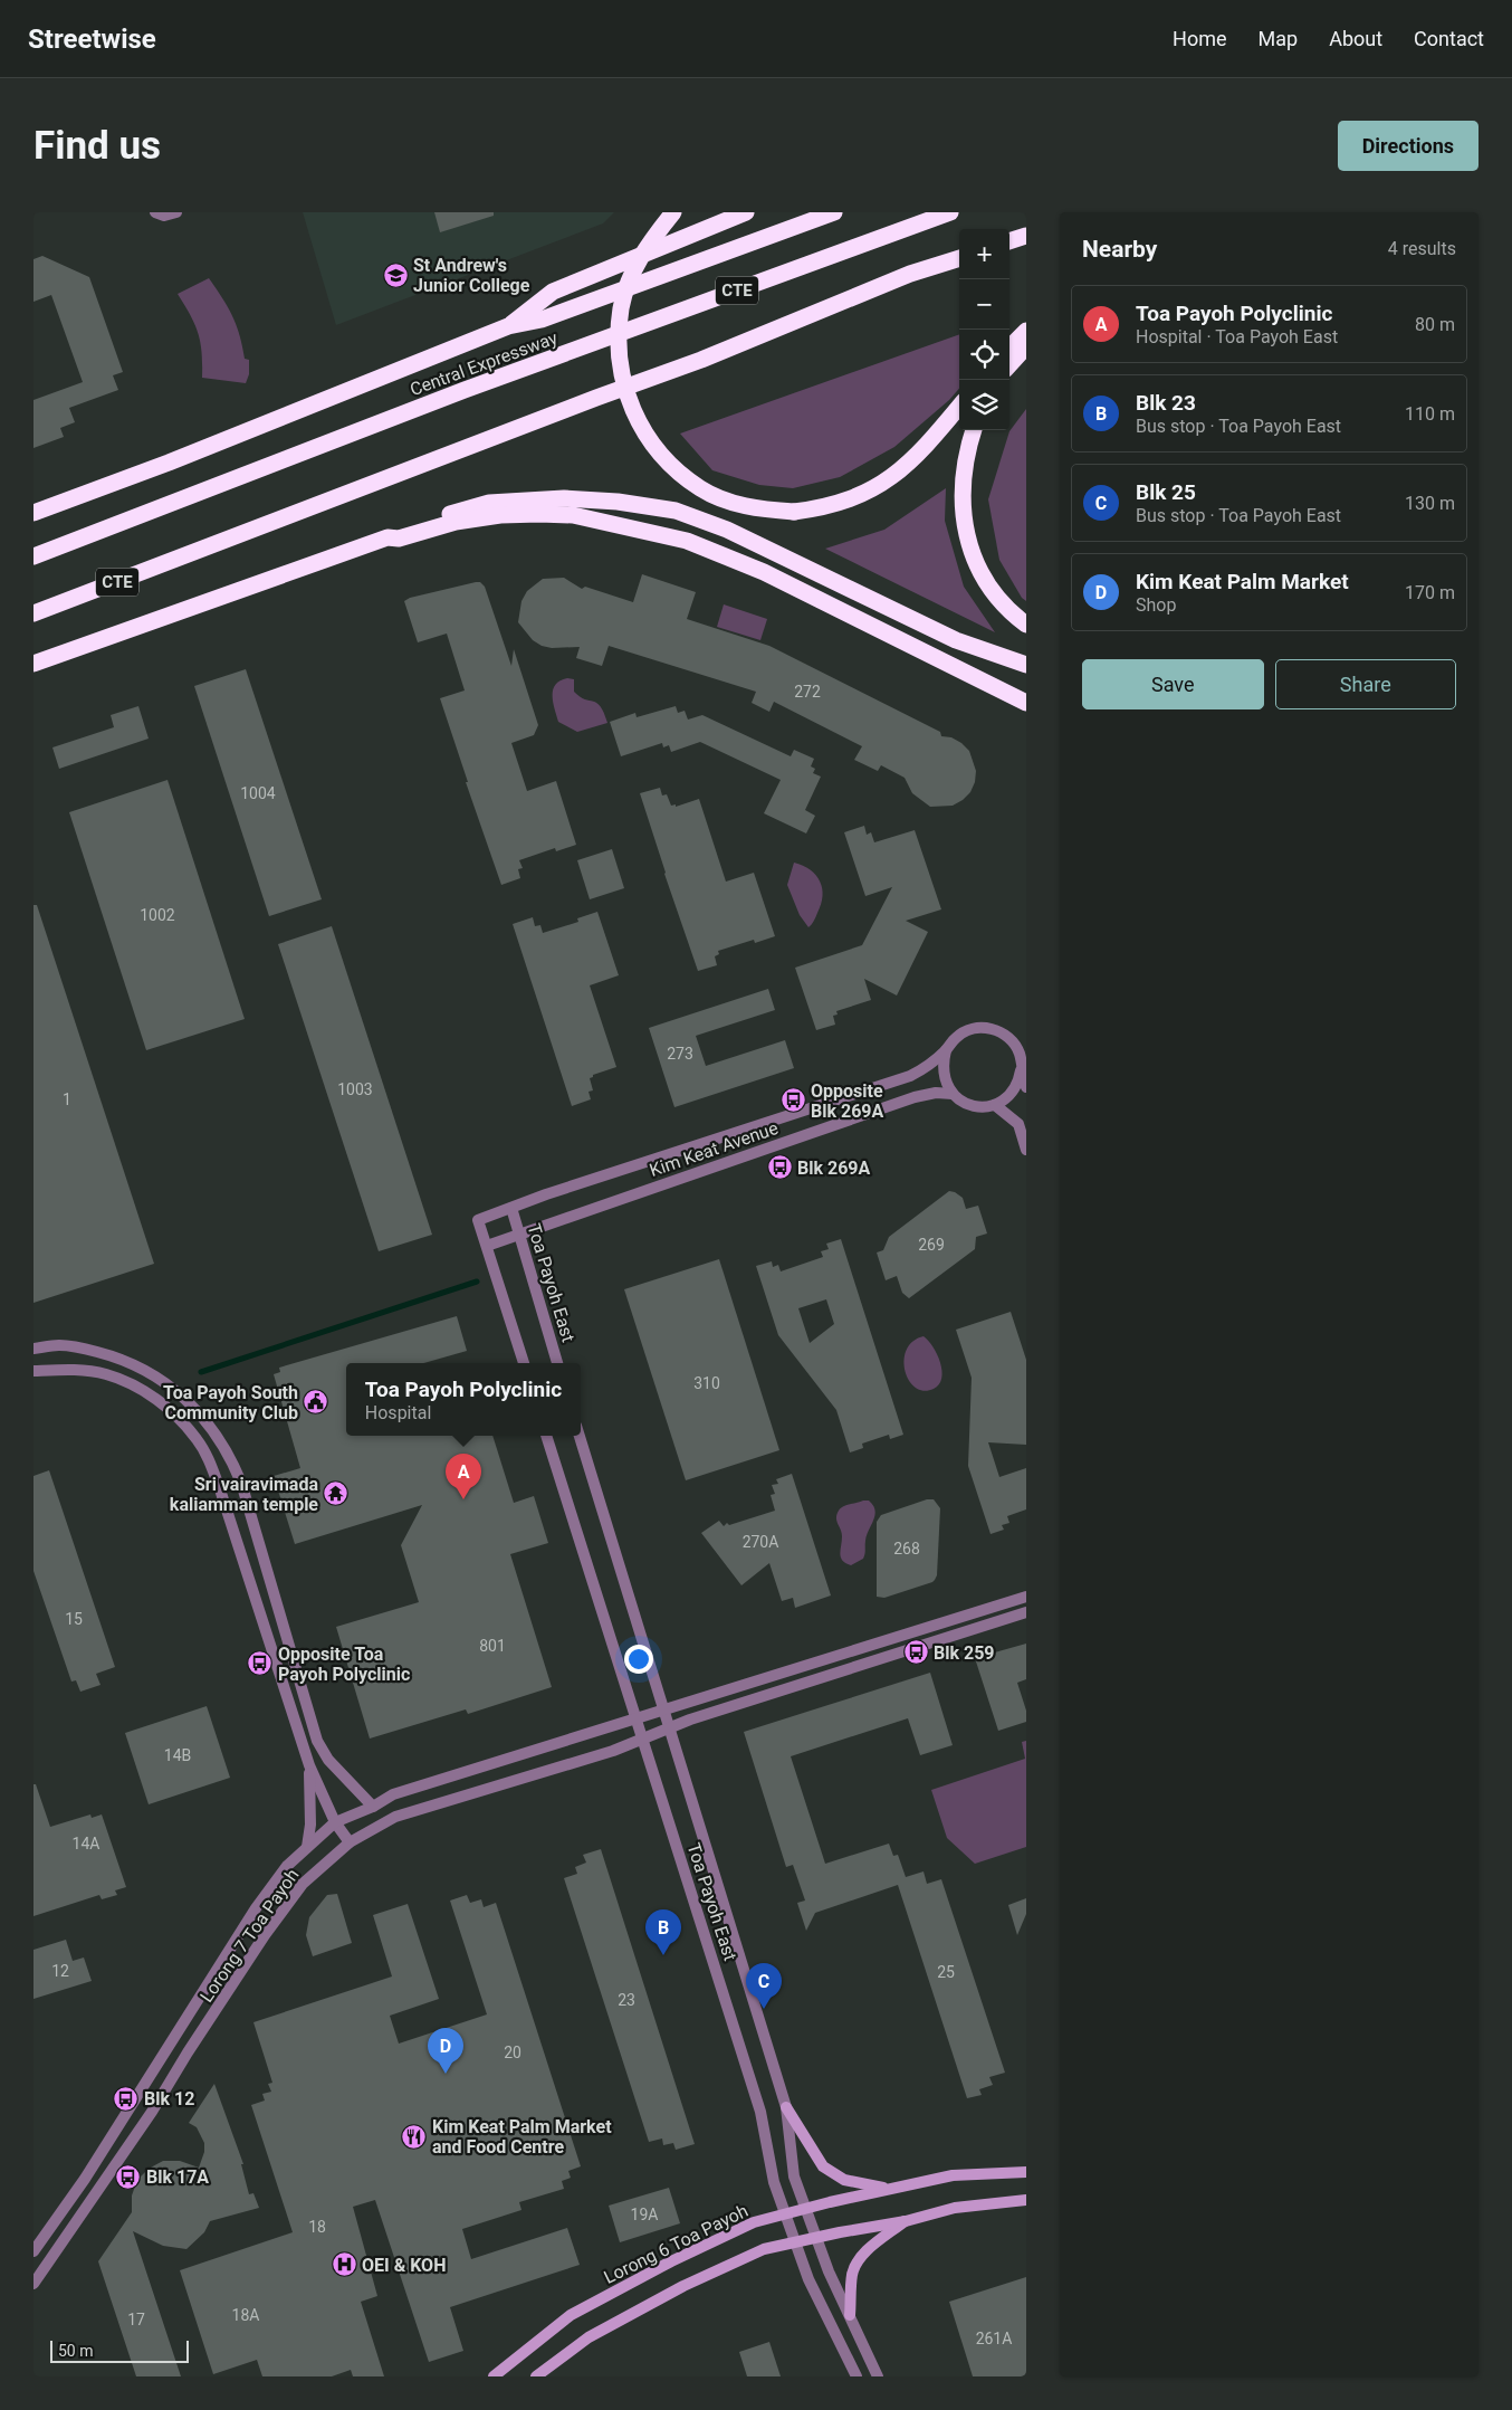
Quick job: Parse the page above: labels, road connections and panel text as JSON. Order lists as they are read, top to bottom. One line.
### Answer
{"streets":{"highway":["CTE","Central Expressway"],"main road":["Lorong 6 Toa Payoh"],"street":["Kim Keat Avenue","Toa Payoh East","Lorong 7 Toa Payoh"]},"crossings":[["Kim Keat Avenue","Toa Payoh East"],["Toa Payoh East","Lorong 7 Toa Payoh"],["Toa Payoh East","Lorong 6 Toa Payoh"]],"places":{"school or university":["St Andrew's Junior College"],"bus stop":["Opposite Blk 269A","Blk 269A","Blk 259","Opposite Toa Payoh Polyclinic","Blk 12","Blk 17A"],"public building":["Toa Payoh South Community Club"],"temple":["Sri vairavimada kaliamman temple"],"restaurant":["Kim Keat Palm Market and Food Centre"],"hospital":["OEI & KOH"]},"house_numbers":["272","1004","1002","273","1003","1","269","310","270A","268","15","801","14B","14A","12","25","23","20","19A","18","18A","17","261A"],"scale_bar":"50 m","page":{"header":"Streetwise","nav":["Home","Map","About","Contact"],"buttons":["Directions",["Save","Share"]],"title":"Find us","heading":["Nearby","4 results"],"map_buttons":["+","−"],"list":[{"mark":"A","name":"Toa Payoh Polyclinic","note":"Hospital · Toa Payoh East","value":"80 m"},{"mark":"B","name":"Blk 23","note":"Bus stop · Toa Payoh East","value":"110 m"},{"mark":"C","name":"Blk 25","note":"Bus stop · Toa Payoh East","value":"130 m"},{"mark":"D","name":"Kim Keat Palm Market","note":"Shop","value":"170 m"}],"popup":["Toa Payoh Polyclinic","Hospital"],"pins":["A","B","C","D"],"scale":"50 m"}}
